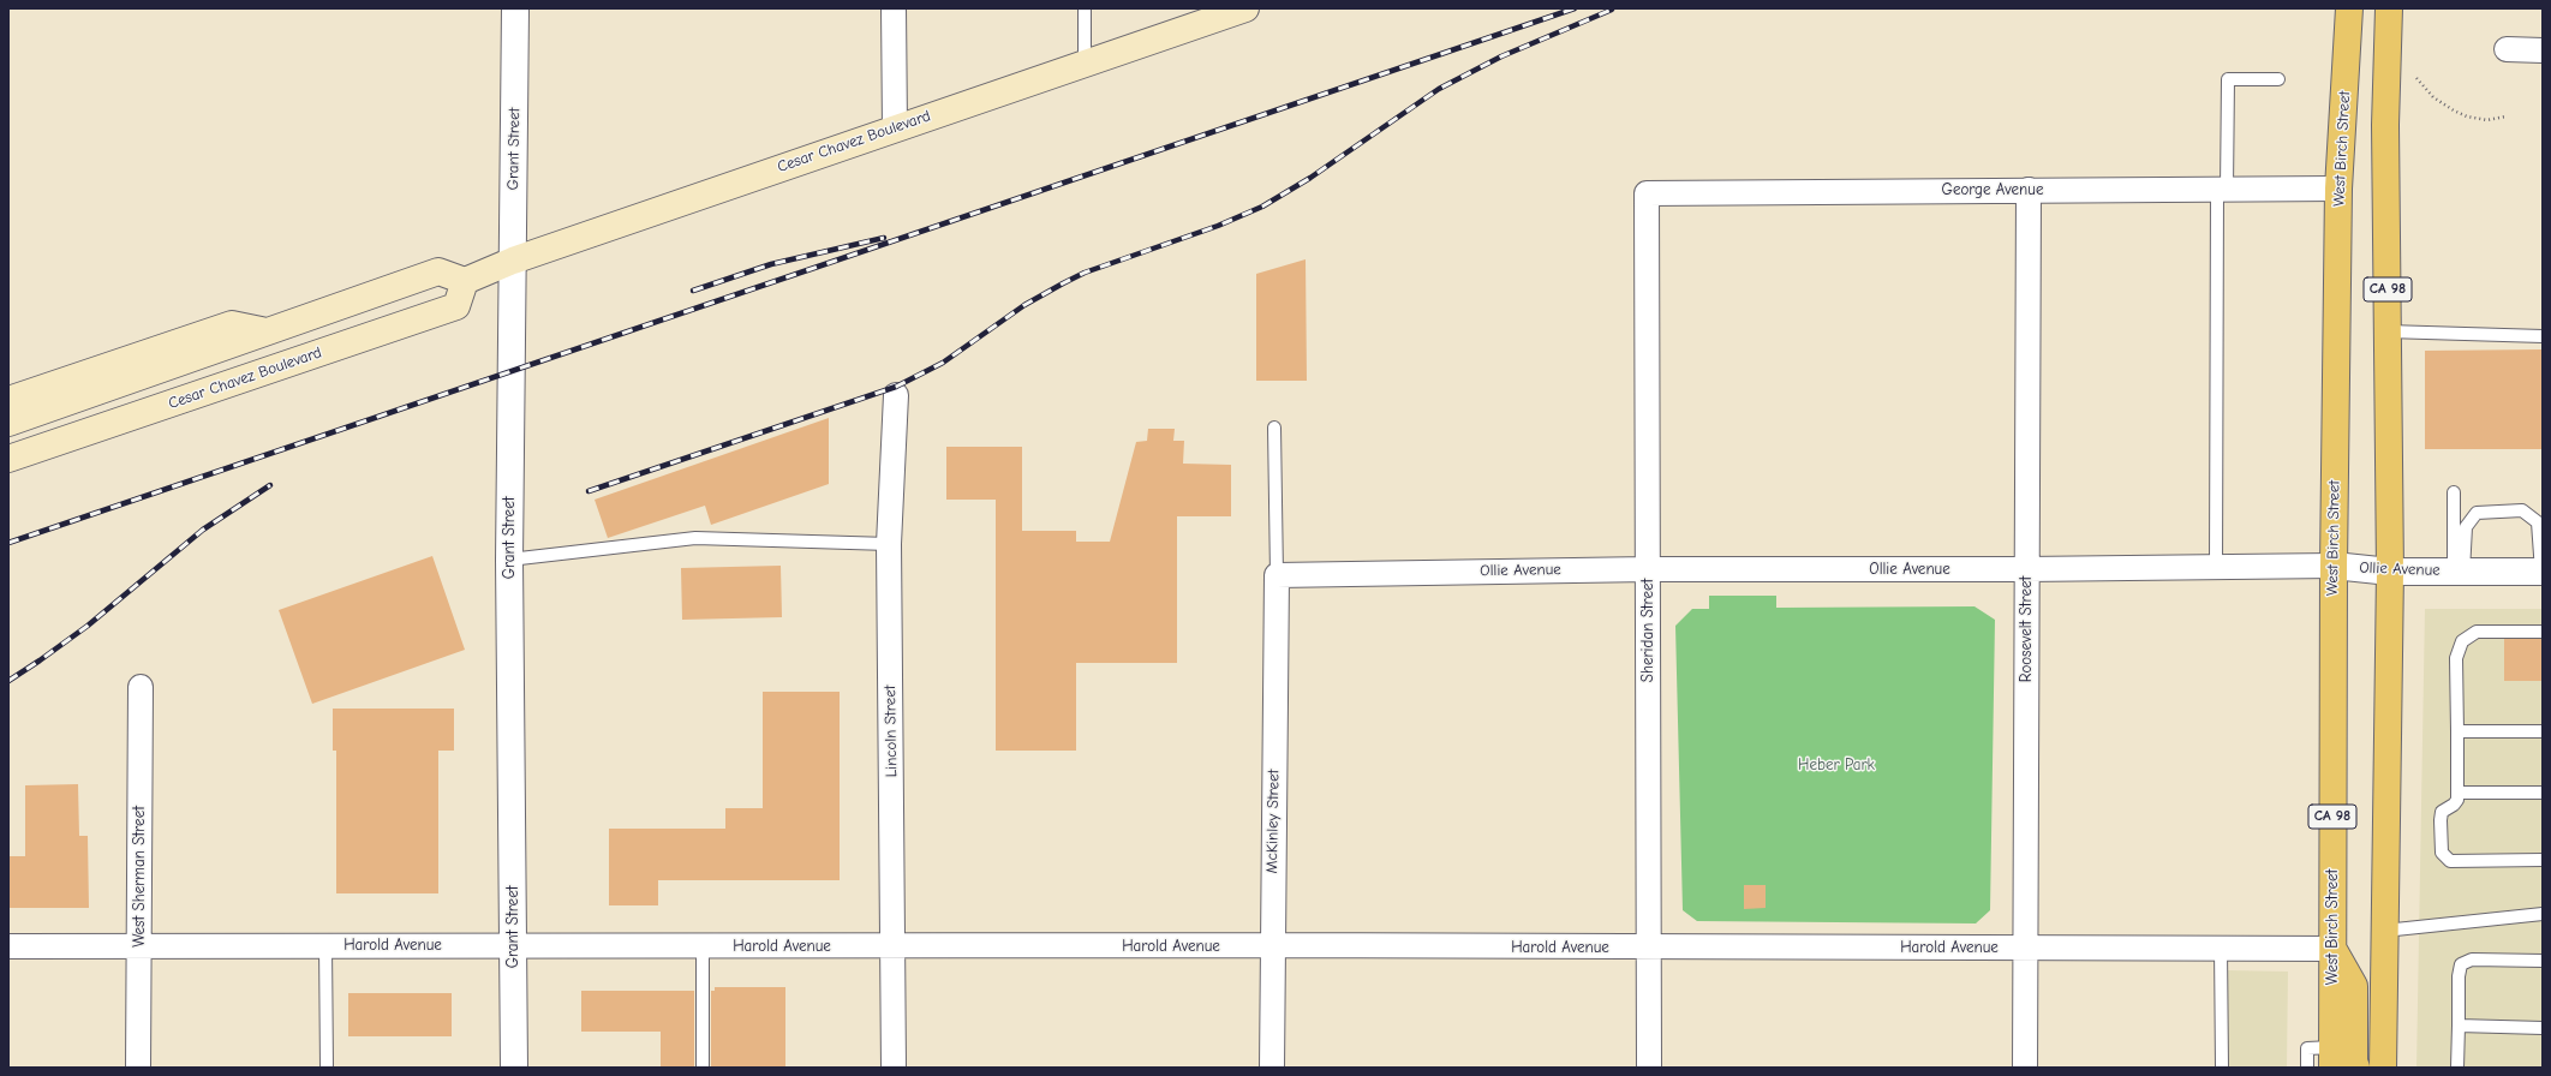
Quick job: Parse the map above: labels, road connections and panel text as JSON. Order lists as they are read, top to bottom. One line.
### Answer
{"streets":{"main road":["Cesar Chavez Boulevard","West Birch Street","CA 98"],"street":["Grant Street","George Avenue","Ollie Avenue","Roosevelt Street","Sheridan Street","Lincoln Street","McKinley Street","West Sherman Street","Harold Avenue"]},"crossings":[["Cesar Chavez Boulevard","Grant Street"],["Grant Street","Harold Avenue"],["West Birch Street","George Avenue"],["West Birch Street","Ollie Avenue"],["West Birch Street","Harold Avenue"],["George Avenue","Roosevelt Street"],["George Avenue","Sheridan Street"],["CA 98","Ollie Avenue"],["Ollie Avenue","Roosevelt Street"],["Ollie Avenue","Sheridan Street"],["Ollie Avenue","McKinley Street"],["Roosevelt Street","Harold Avenue"],["Sheridan Street","Harold Avenue"],["Lincoln Street","Harold Avenue"],["McKinley Street","Harold Avenue"],["West Sherman Street","Harold Avenue"]],"parks":["Heber Park"]}
